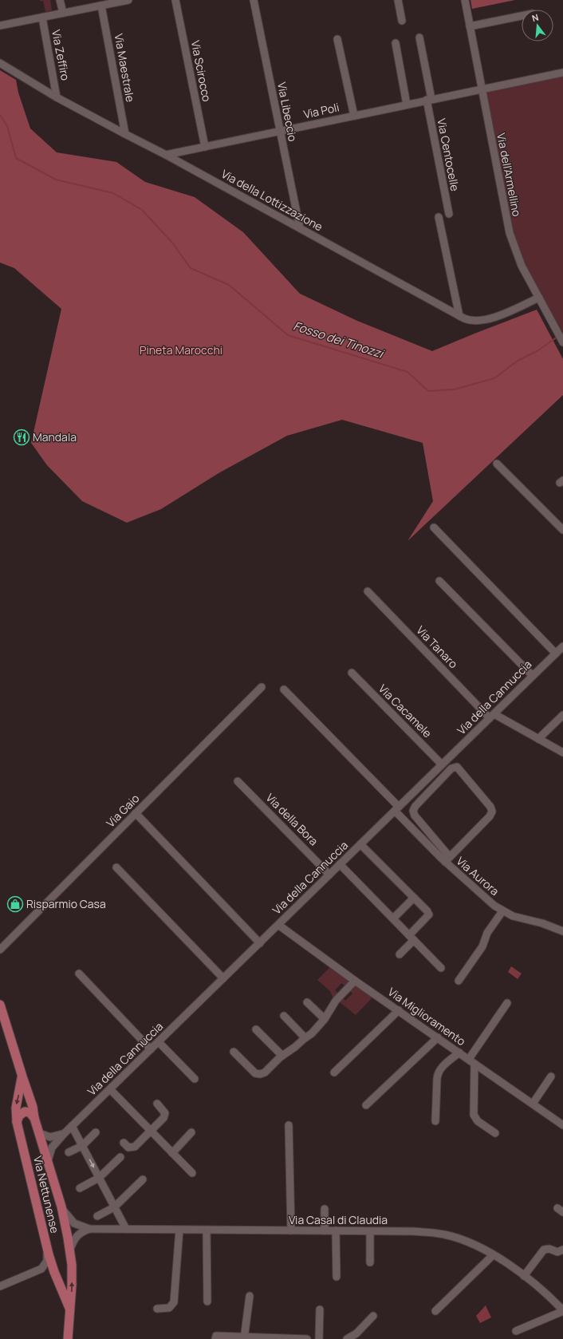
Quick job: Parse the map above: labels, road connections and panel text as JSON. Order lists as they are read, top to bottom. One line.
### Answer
{"streets":{"main road":["Via Nettunense"],"street":["Via Zeffiro","Via Maestrale","Via Scirocco","Via Poli","Via Libeccio","Via Centocelle","Via dell'Armellino","Via della Lottizzazione","Via Tanaro","Via della Cannuccia","Via Cacamele","Via Gaio","Via della Bora","Via Aurora","Via Miglioramento","Via Casal di Claudia"]},"crossings":[["Via Zeffiro","Via della Lottizzazione"],["Via Maestrale","Via della Lottizzazione"],["Via Scirocco","Via Poli"],["Via Poli","Via Libeccio"],["Via Poli","Via Centocelle"],["Via Poli","Via dell'Armellino"],["Via Poli","Via della Lottizzazione"],["Via Libeccio","Via della Lottizzazione"],["Via dell'Armellino","Via della Lottizzazione"],["Via Tanaro","Via della Cannuccia"],["Via della Cannuccia","Via Cacamele"],["Via della Cannuccia","Via della Bora"],["Via della Cannuccia","Via Aurora"],["Via della Cannuccia","Via Miglioramento"],["Via della Cannuccia","Via Nettunense"],["Via Nettunense","Via Casal di Claudia"]],"water":["Fosso dei Tinozzi"],"parks":["Pineta Marocchi"],"places":{"restaurant":["Mandala"],"shop":["Risparmio Casa"]},"north":"top"}
